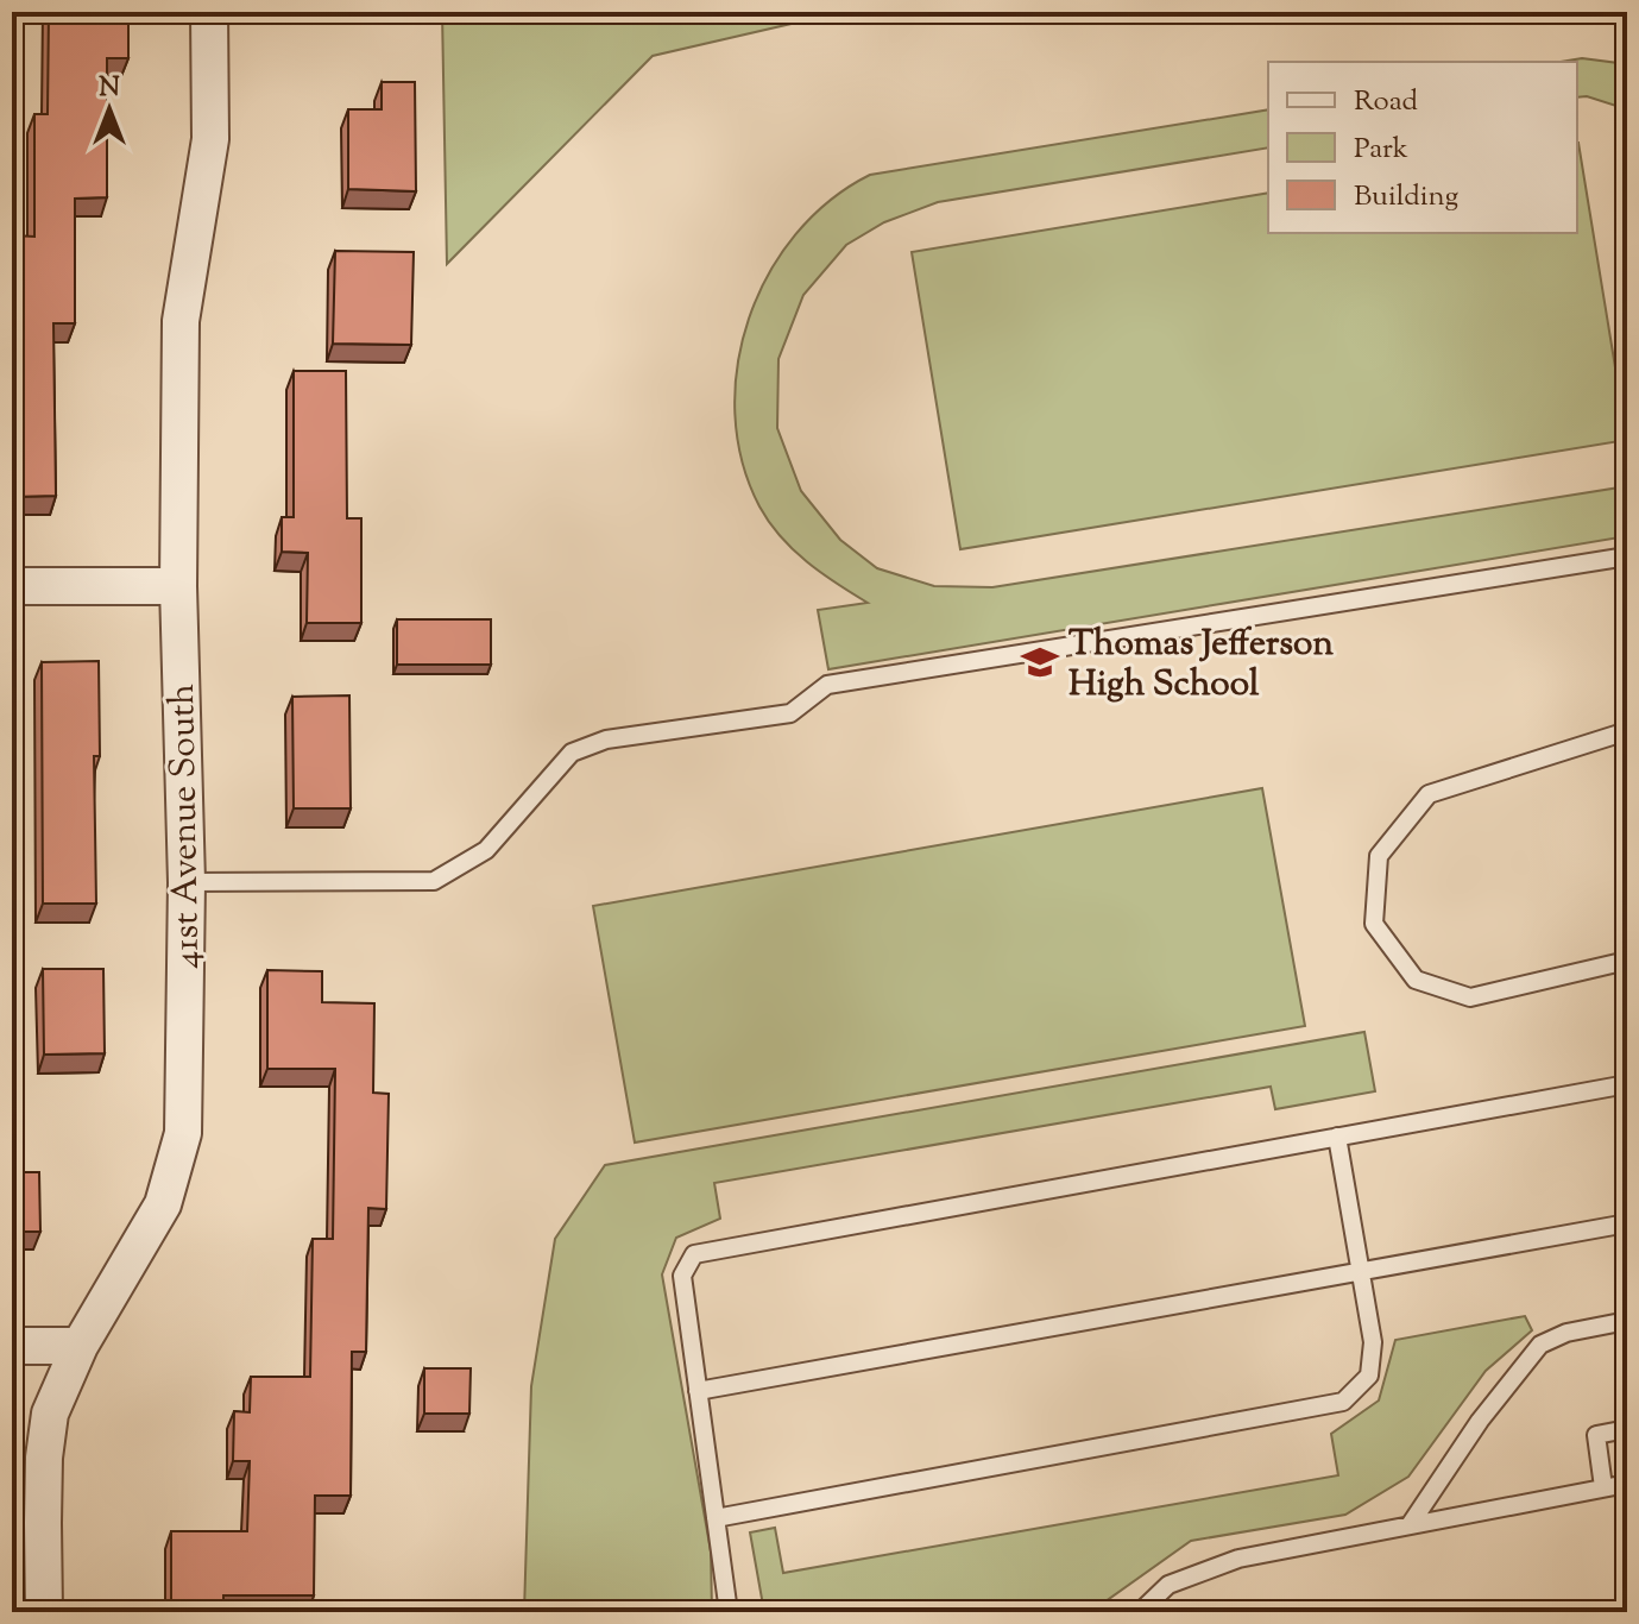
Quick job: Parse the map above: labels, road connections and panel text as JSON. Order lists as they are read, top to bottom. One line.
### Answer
{"streets":{"street":["41st Avenue South"]},"places":{"school or university":["Thomas Jefferson High School"]},"legend":["Road","Park","Building"],"north":"top"}
